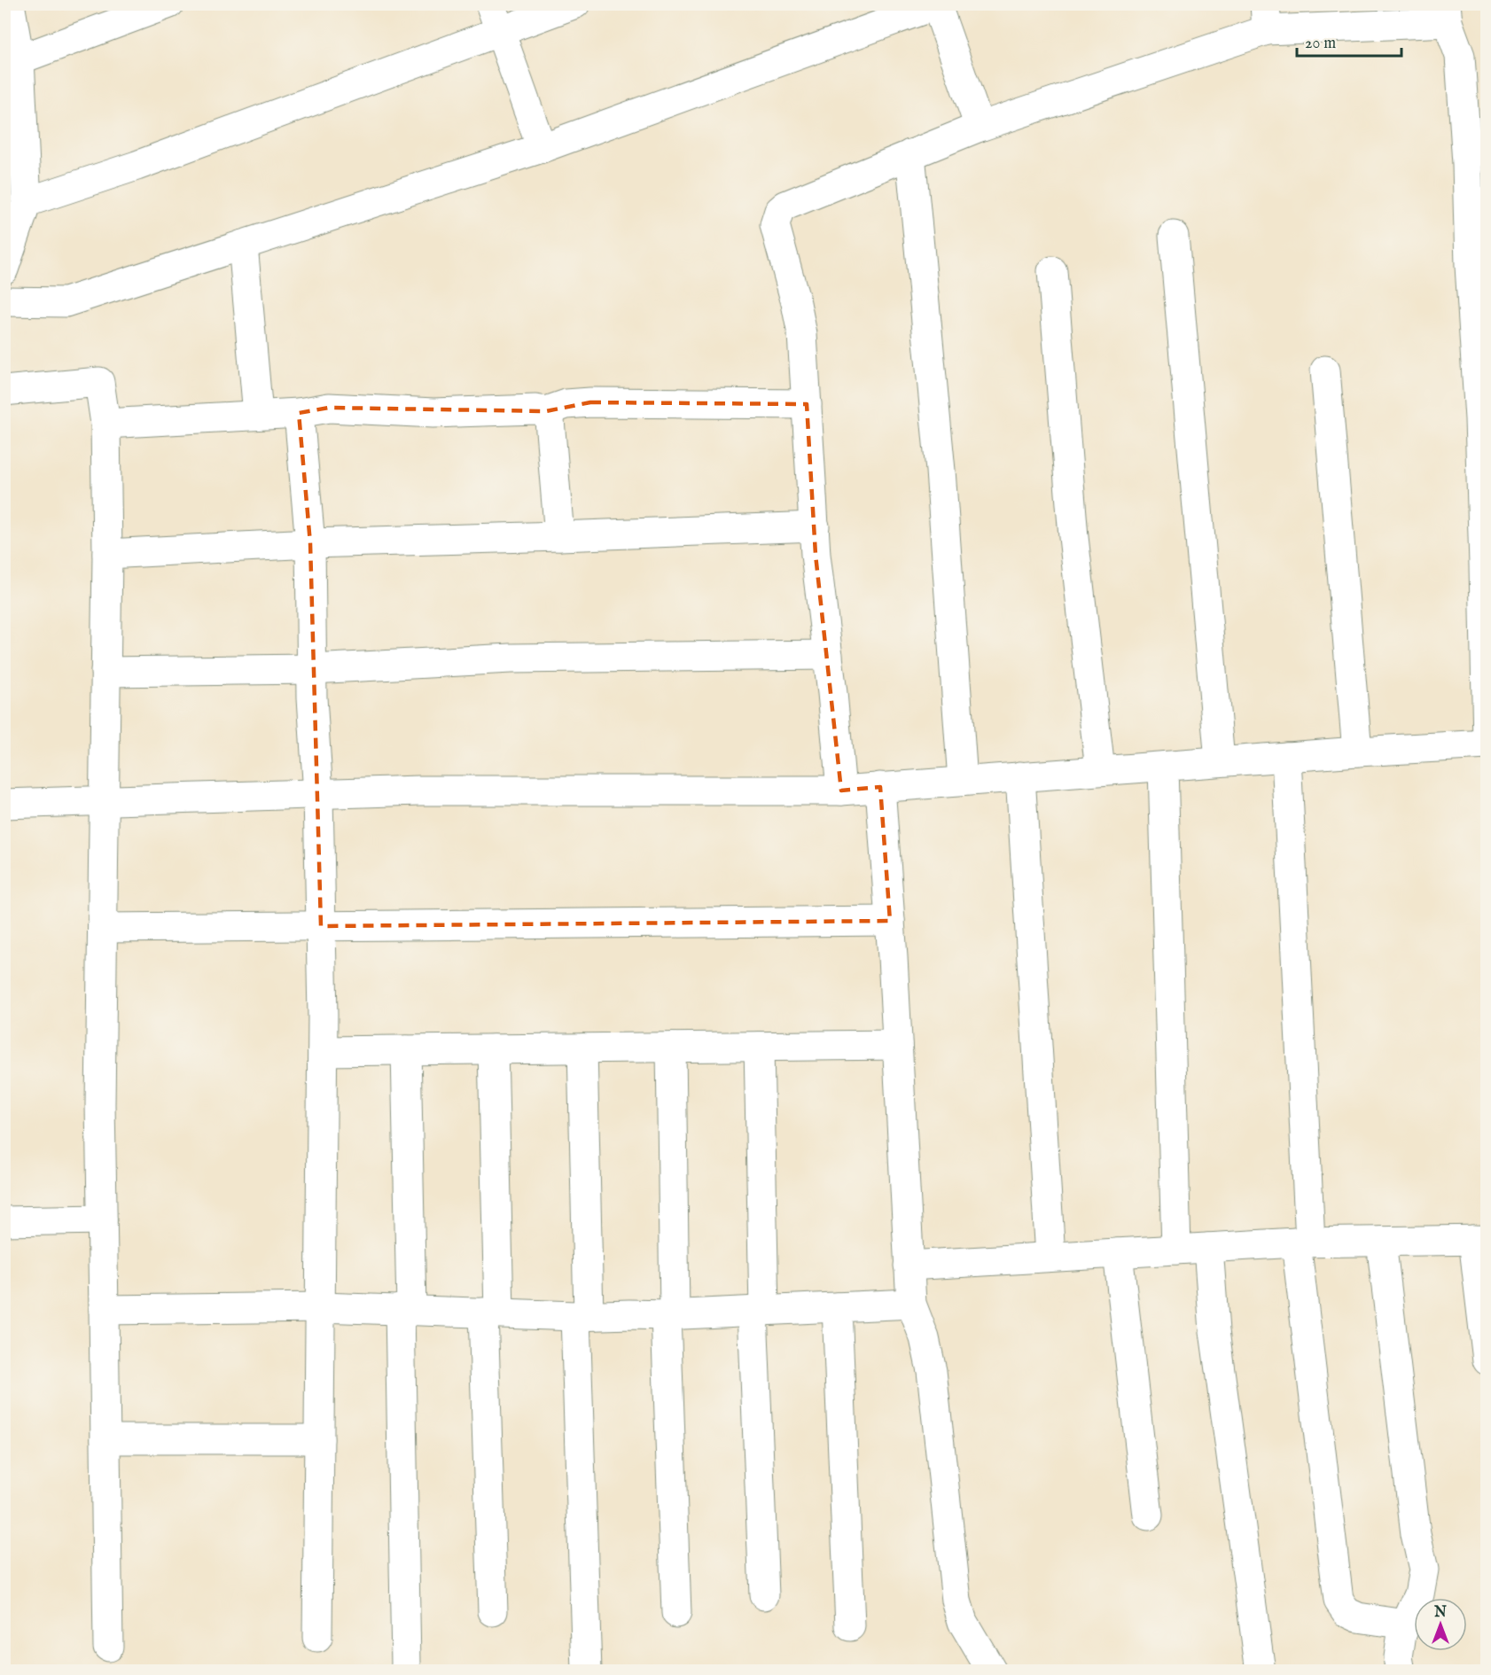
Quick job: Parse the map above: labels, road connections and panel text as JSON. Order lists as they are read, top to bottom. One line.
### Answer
{"scale_bar":"20 m","north":"top"}
